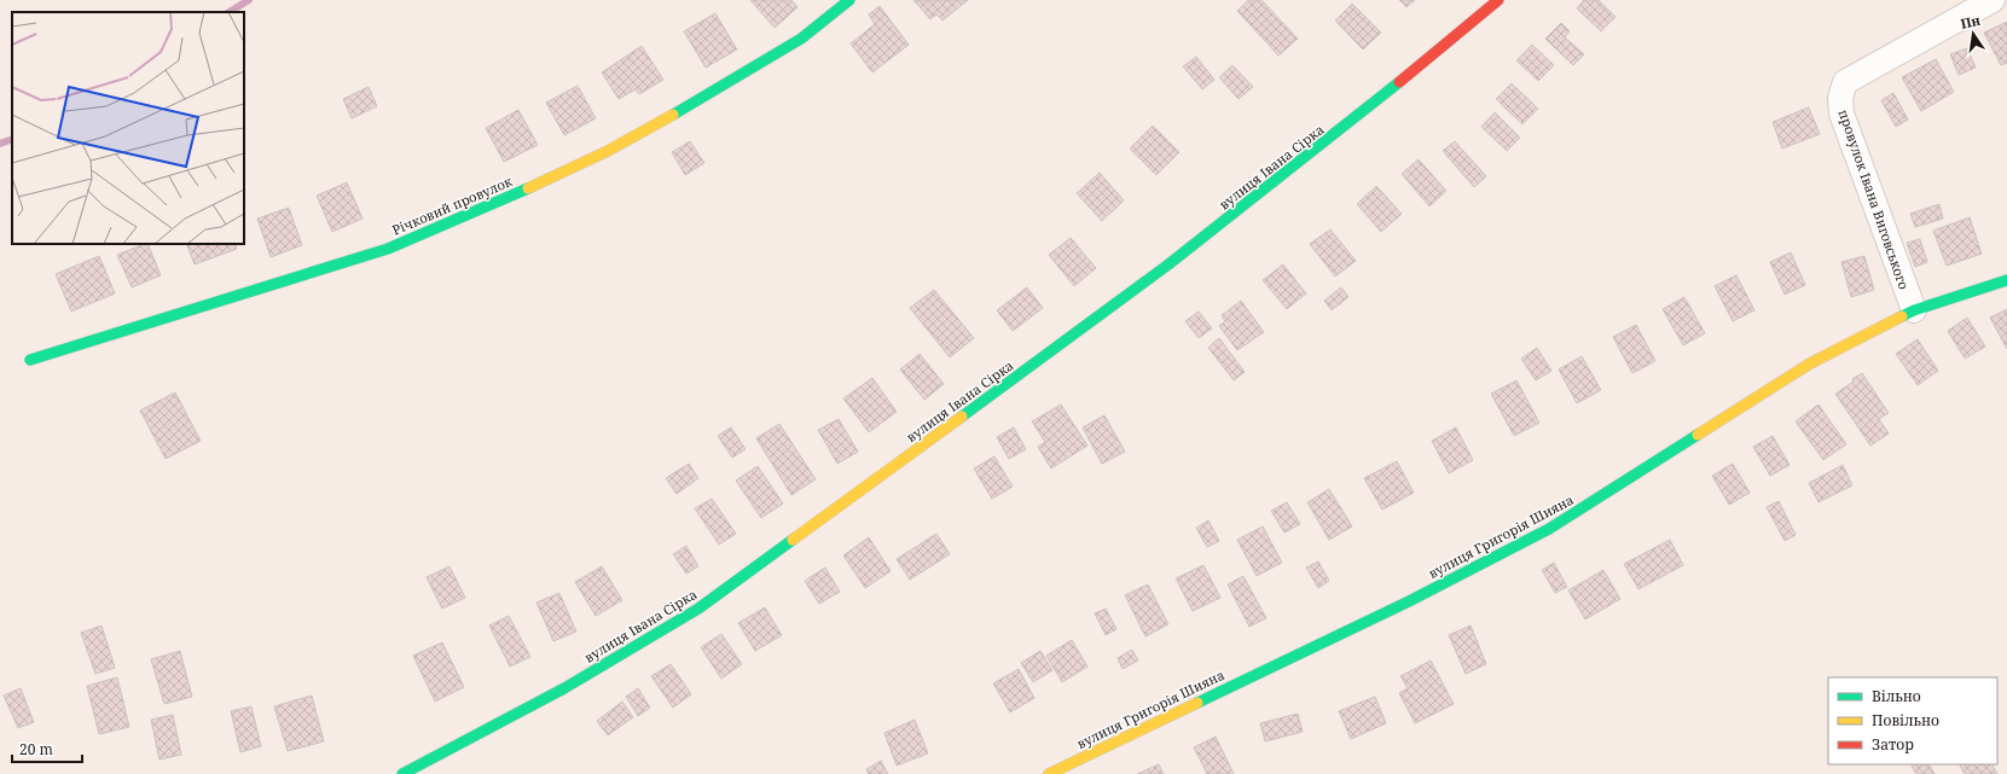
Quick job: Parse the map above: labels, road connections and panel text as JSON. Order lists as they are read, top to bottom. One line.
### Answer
{"streets":{"street":["вулиця Івана Сірка","провулок Івана Виговського","Річковий провулок","вулиця Григорія Шияна"]},"crossings":[["провулок Івана Виговського","вулиця Григорія Шияна"]],"legend":["Вільно","Повільно","Затор"],"scale_bar":"20 m","north":"top"}
